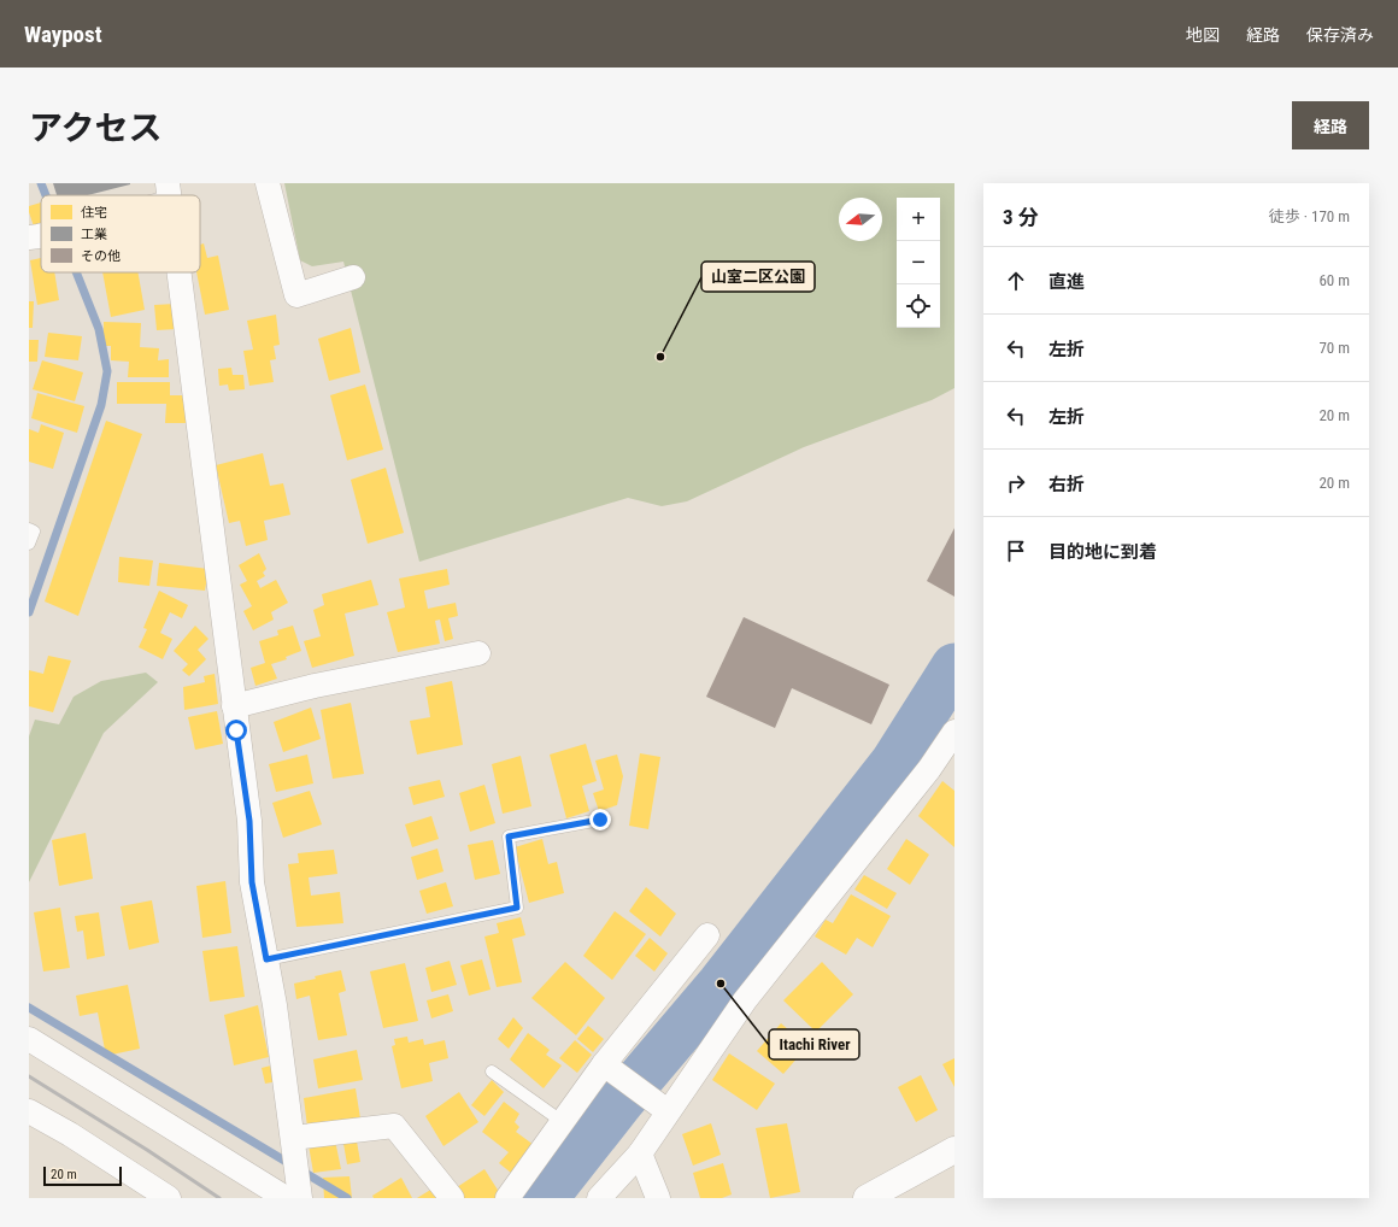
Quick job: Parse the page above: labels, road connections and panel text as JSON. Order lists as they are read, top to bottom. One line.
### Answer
{"places":["山室二区公園","Itachi River"],"legend":["住宅","工業","その他"],"scale_bar":"20 m","north":"left","page":{"header":"Waypost","nav":["地図","経路","保存済み"],"title":"アクセス","buttons":"経路","heading":["3 分","徒歩 · 170 m"],"map_buttons":["+","−"],"list":[["直進","60 m"],["左折","70 m"],["左折","20 m"],["右折","20 m"],"目的地に到着"],"scale":"20 m"}}
